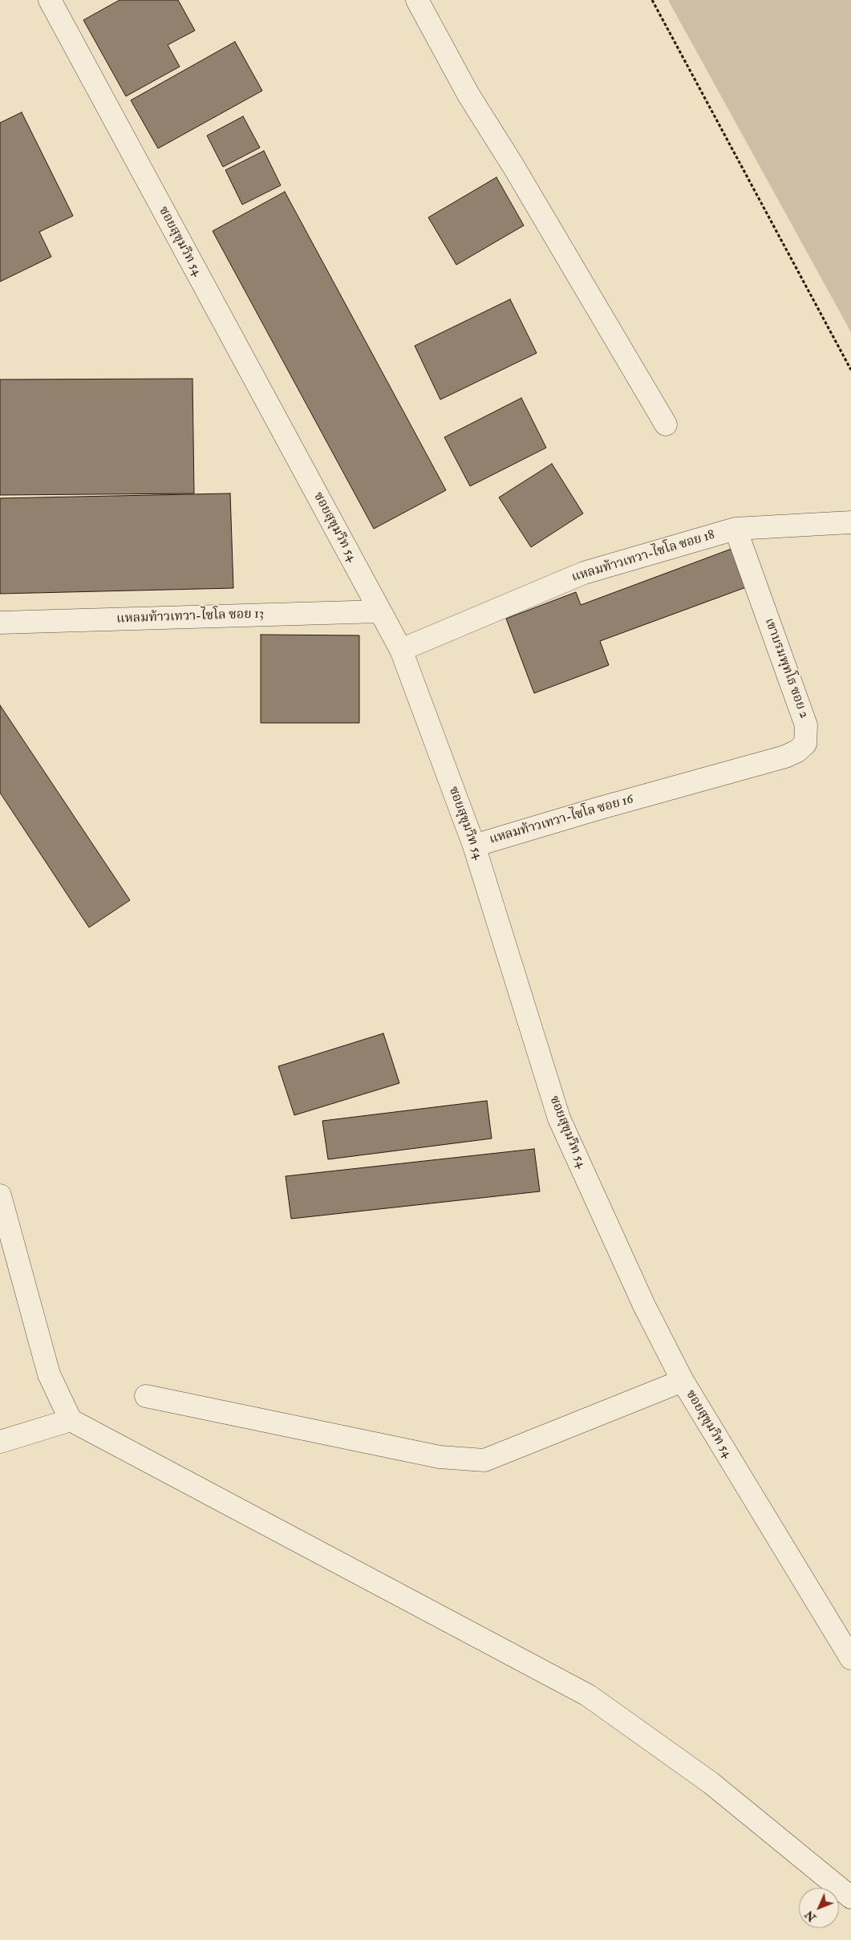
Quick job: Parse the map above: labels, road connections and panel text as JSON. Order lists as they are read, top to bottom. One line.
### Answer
{"streets":{"street":["ซอยสุขุมวิท 54","แหลมท้าวเทวา-ไซโล ซอย 18","แหลมท้าวเทวา-ไซโล ซอย 13","เขาบรมพุทโธ ซอย 2","แหลมท้าวเทวา-ไซโล ซอย 16"]},"crossings":[["ซอยสุขุมวิท 54","แหลมท้าวเทวา-ไซโล ซอย 18"],["ซอยสุขุมวิท 54","แหลมท้าวเทวา-ไซโล ซอย 13"],["ซอยสุขุมวิท 54","แหลมท้าวเทวา-ไซโล ซอย 16"],["แหลมท้าวเทวา-ไซโล ซอย 18","เขาบรมพุทโธ ซอย 2"],["เขาบรมพุทโธ ซอย 2","แหลมท้าวเทวา-ไซโล ซอย 16"]],"north":"bottom left"}
